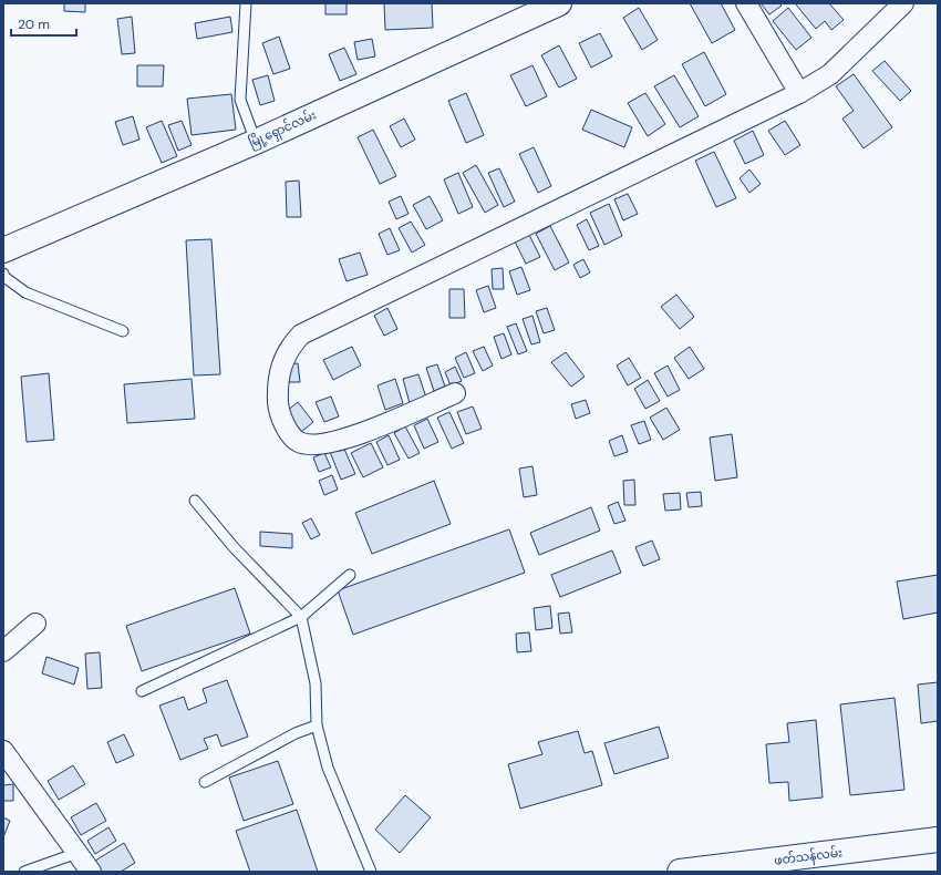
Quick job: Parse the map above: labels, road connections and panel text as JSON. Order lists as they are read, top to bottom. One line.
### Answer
{"streets":{"main road":["မြို့ရှောင်လမ်း","ဖတ်သန်လမ်း"]},"scale_bar":"20 m"}
